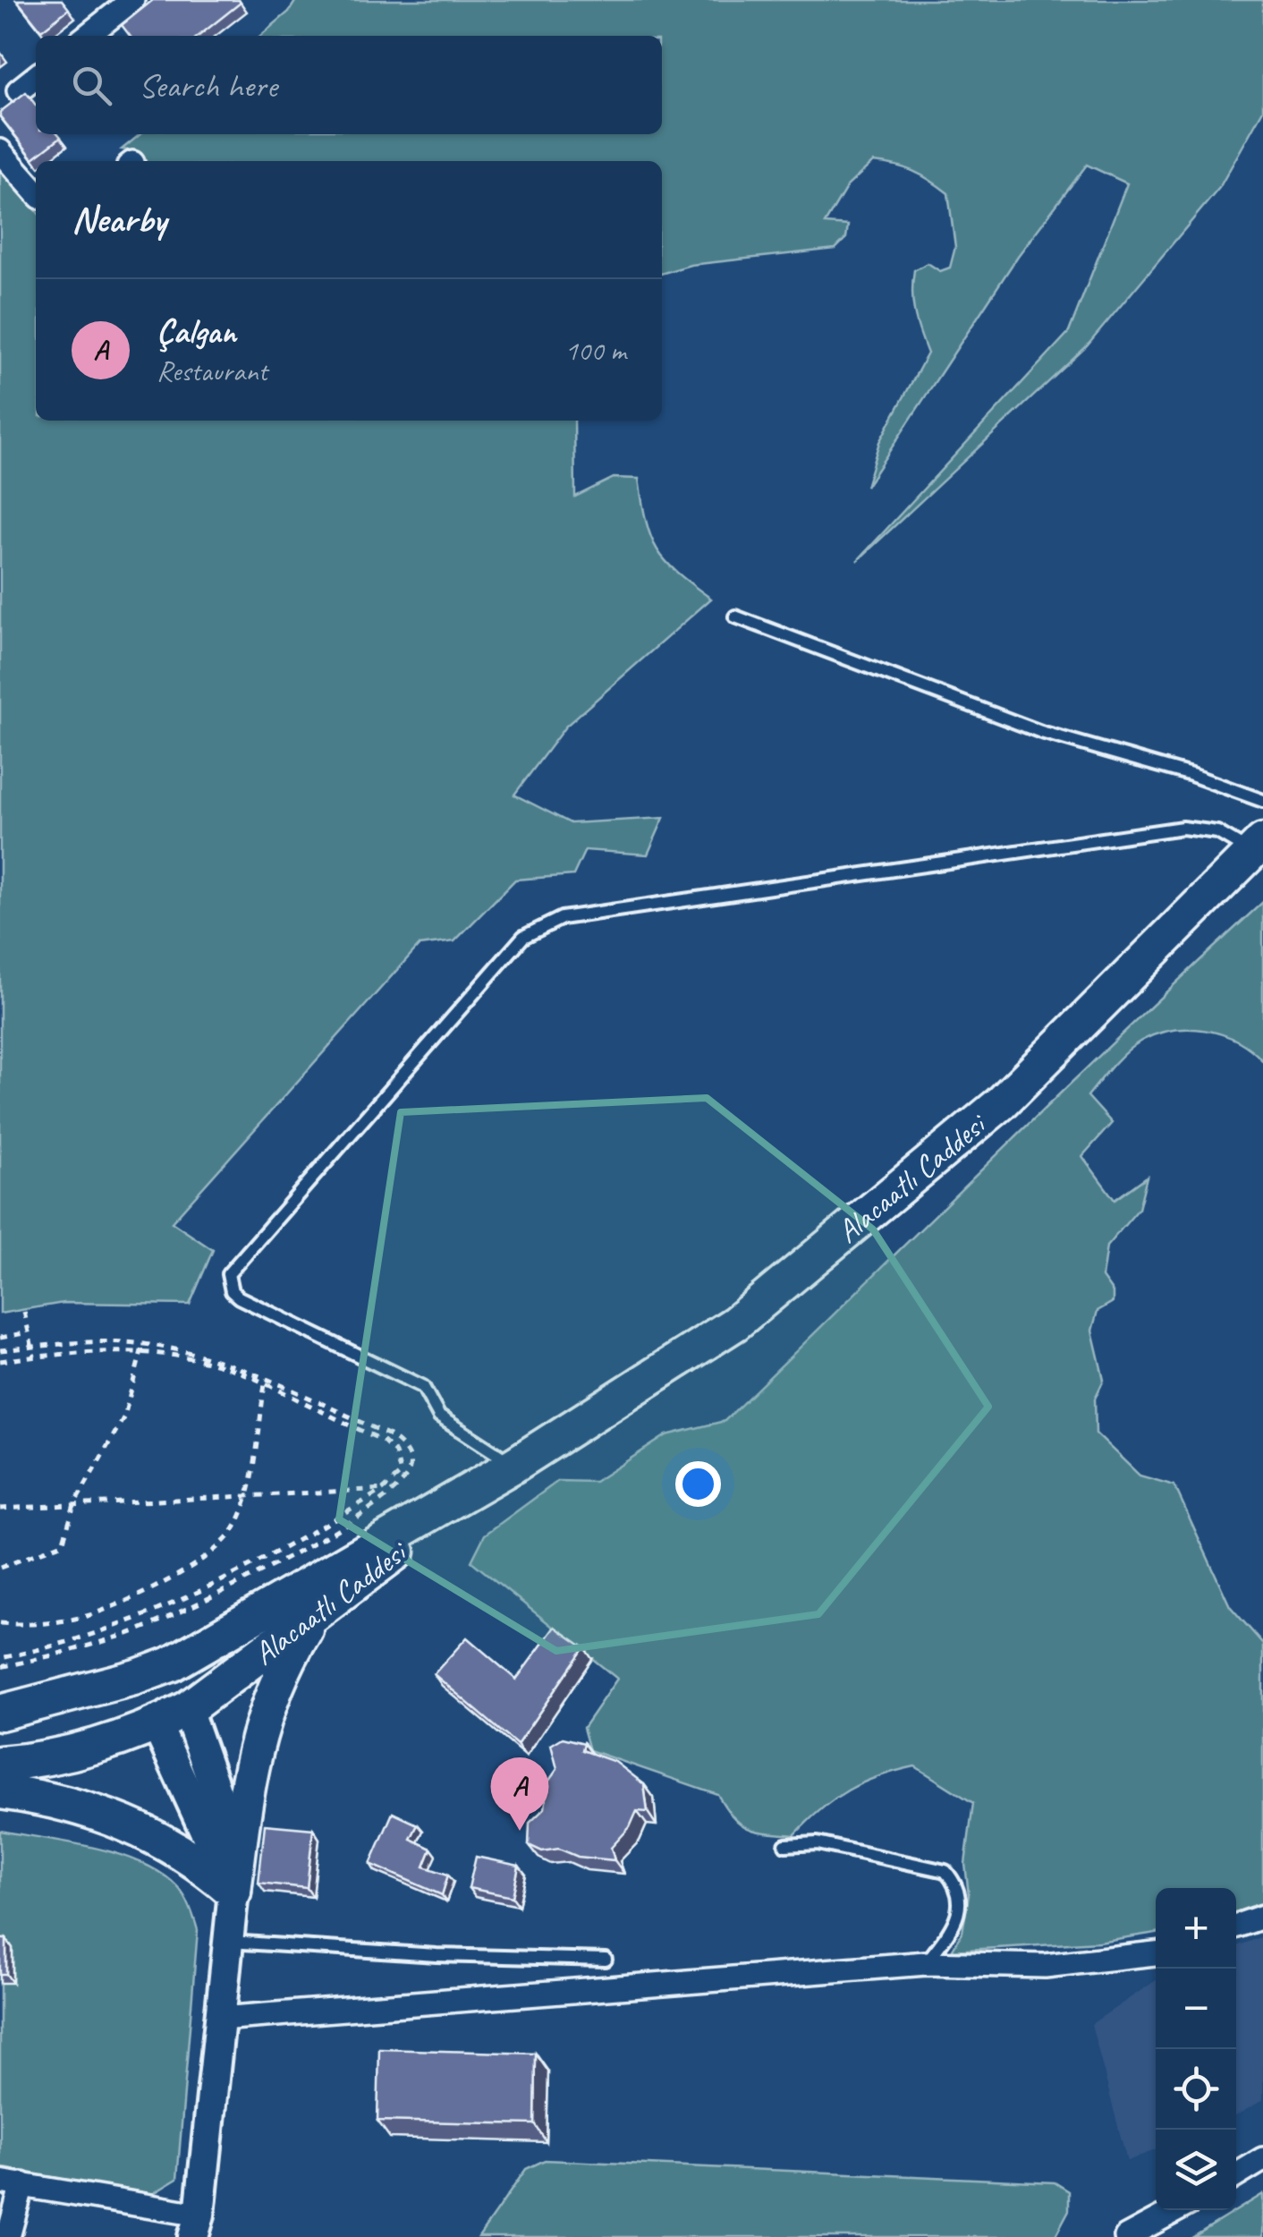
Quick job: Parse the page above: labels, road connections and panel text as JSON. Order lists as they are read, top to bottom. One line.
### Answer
{"streets":{"main road":["Alacaatlı Caddesi"]},"page":{"search":"Search here","heading":"Nearby","list":[{"mark":"A","name":"Çalgan","note":"Restaurant","value":"100 m"}],"pins":"A","map_buttons":["+","−"]}}
